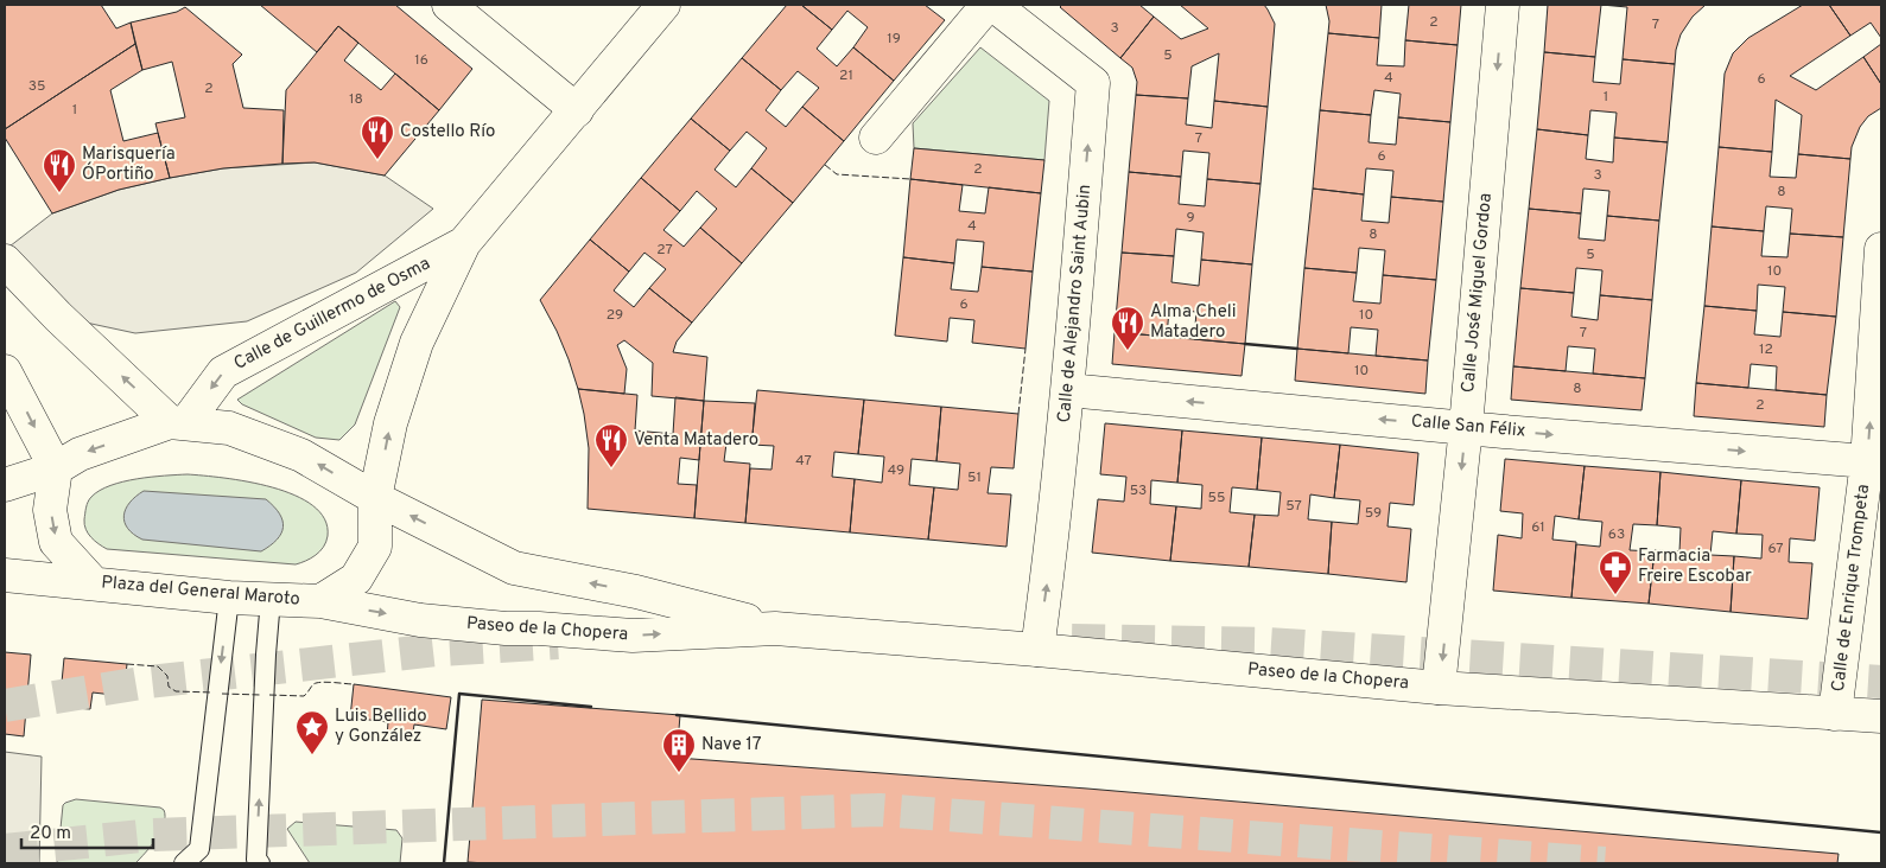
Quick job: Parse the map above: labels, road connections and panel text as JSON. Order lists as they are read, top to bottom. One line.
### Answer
{"streets":{"street":["Calle José Miguel Gordoa","Calle de Alejandro Saint Aubin","Calle de Guillermo de Osma","Calle San Félix","Calle de Enrique Trompeta","Plaza del General Maroto","Paseo de la Chopera"]},"crossings":[["Calle José Miguel Gordoa","Calle San Félix"],["Calle José Miguel Gordoa","Paseo de la Chopera"],["Calle de Alejandro Saint Aubin","Calle San Félix"],["Calle de Alejandro Saint Aubin","Paseo de la Chopera"],["Calle de Guillermo de Osma","Plaza del General Maroto"],["Calle de Guillermo de Osma","Paseo de la Chopera"],["Calle San Félix","Calle de Enrique Trompeta"],["Calle de Enrique Trompeta","Paseo de la Chopera"],["Plaza del General Maroto","Paseo de la Chopera"]],"one_way":["Calle José Miguel Gordoa","Calle de Alejandro Saint Aubin","Calle de Enrique Trompeta"],"places":{"restaurant":["Costello Río","Marisquería O´Portiño","Alma Cheli Matadero","Venta Matadero"],"pharmacy":["Farmacia Freire Escobar"],"place":["Luis Bellido y González"],"building":["Nave 17"]},"house_numbers":["2","7","3","19","5","16","21","4","6","35","2","1","18","1","7","6","2","3","8","9","4","8","27","5","10","6","29","10","7","12","10","8","2","47","49","51","53","55","57","59","61","63","67"],"scale_bar":"20 m"}
